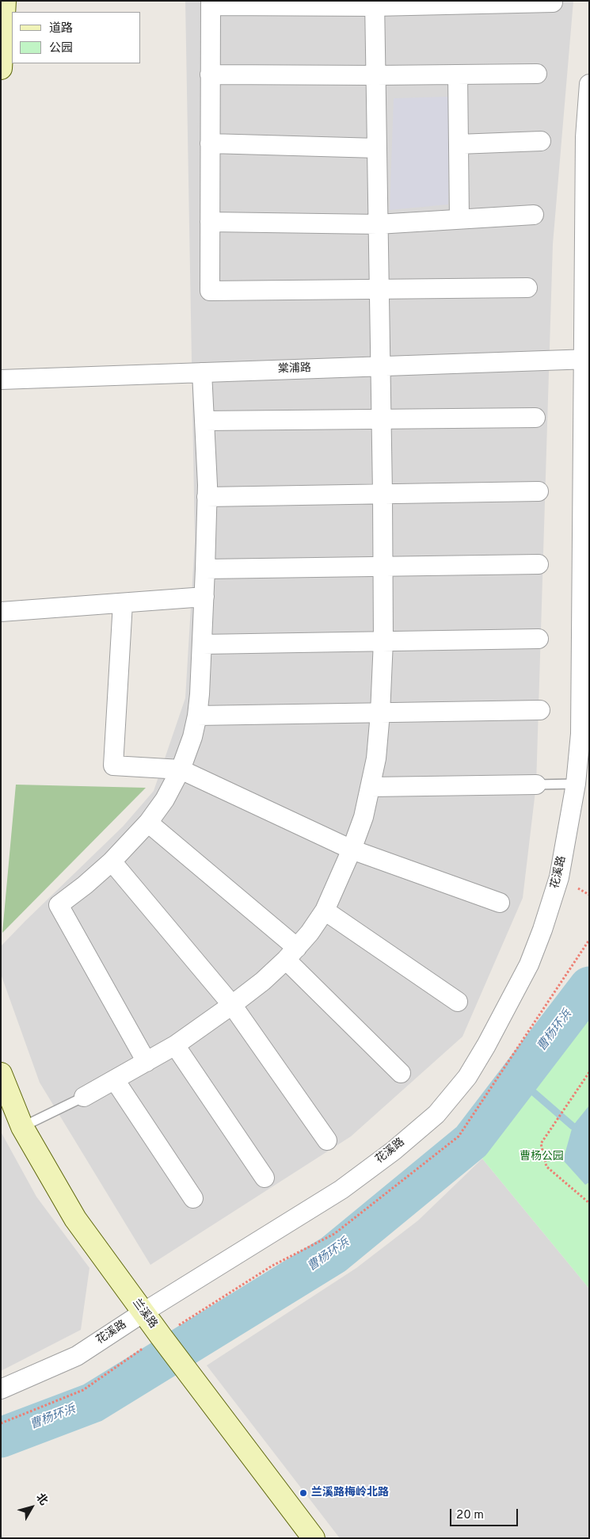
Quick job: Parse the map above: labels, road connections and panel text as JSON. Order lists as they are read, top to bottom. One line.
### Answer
{"streets":{"street":["棠浦路","花溪路","兰溪路"]},"crossings":[["棠浦路","花溪路"],["花溪路","兰溪路"]],"water":["曹杨环浜"],"parks":["曹杨公园"],"places":["兰溪路梅岭北路"],"legend":["道路","公园"],"scale_bar":"20 m","north":"top right"}
